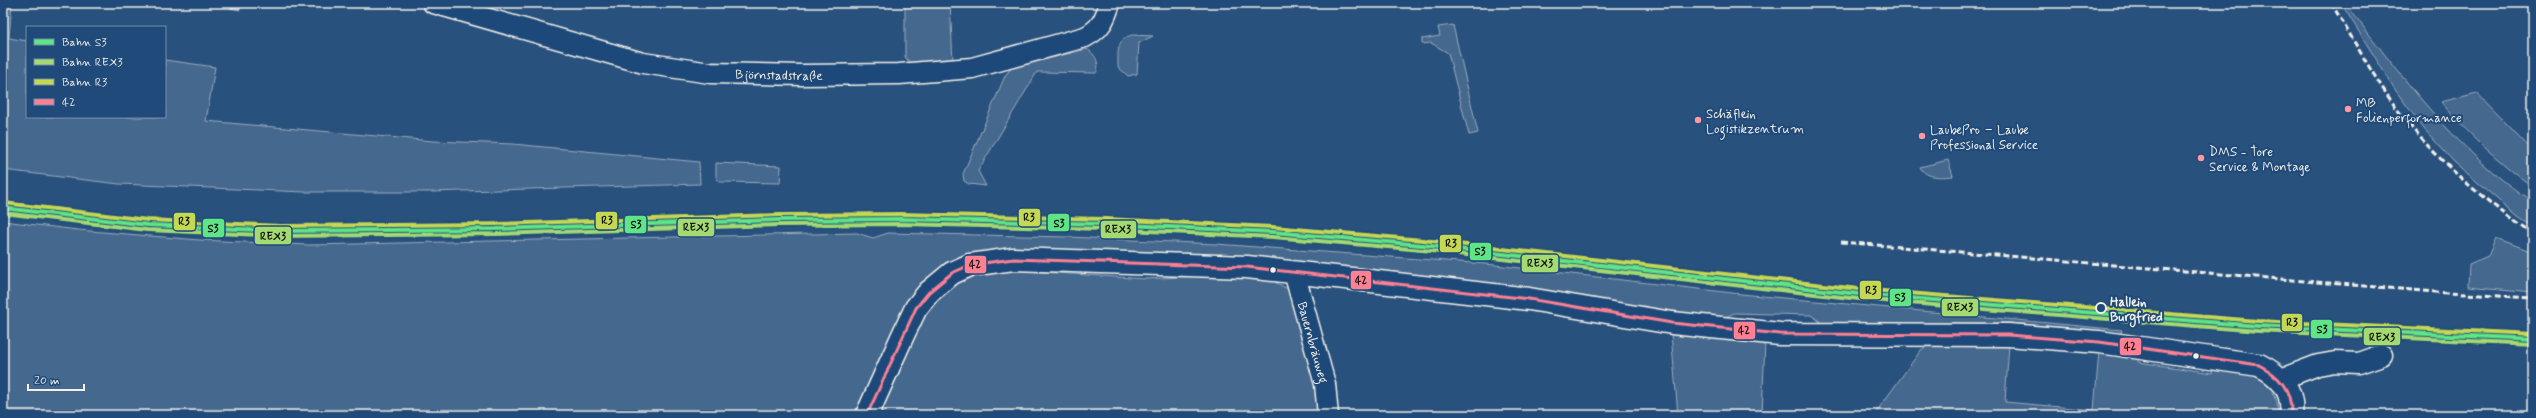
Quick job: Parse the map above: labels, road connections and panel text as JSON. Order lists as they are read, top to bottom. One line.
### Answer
{"streets":{"street":["Björnstadstraße","Bauernbräuweg"]},"places":["MB Folienperformance","Schäflein Logistikzentrum","LaubePro – Laube Professional Service","DMS - Tore Service & Montage","Hallein Burgfried"],"lines":["rail line R3","rail line S3","rail line REX3","transit line 42"],"legend":["Bahn S3","Bahn REX3","Bahn R3","42"],"scale_bar":"20 m"}
